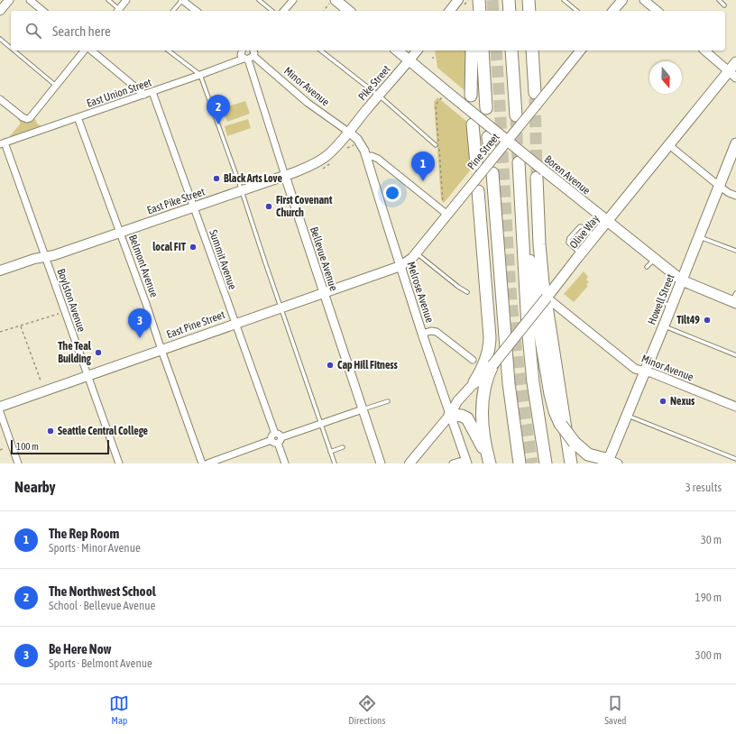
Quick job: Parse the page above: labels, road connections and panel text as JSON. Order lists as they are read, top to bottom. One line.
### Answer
{"streets":{"main road":["Pike Street","Pine Street","Boren Avenue","East Pike Street","Olive Way","Howell Street","East Pine Street"],"street":["Minor Avenue","East Union Street","Bellevue Avenue","Summit Avenue","Belmont Avenue","Melrose Avenue","Boylston Avenue"]},"crossings":[["Pike Street","Minor Avenue"],["Pike Street","Boren Avenue"],["Pike Street","East Pike Street"],["Pike Street","Melrose Avenue"],["Minor Avenue","East Union Street"],["Minor Avenue","East Pike Street"],["Minor Avenue","Olive Way"],["Minor Avenue","Bellevue Avenue"],["Minor Avenue","Melrose Avenue"],["Minor Avenue","Howell Street"],["East Union Street","Bellevue Avenue"],["East Union Street","Summit Avenue"],["East Union Street","Belmont Avenue"],["East Union Street","Boylston Avenue"],["Pine Street","Boren Avenue"],["Pine Street","Melrose Avenue"],["Pine Street","East Pine Street"],["Boren Avenue","Olive Way"],["Boren Avenue","Howell Street"],["East Pike Street","Bellevue Avenue"],["East Pike Street","Summit Avenue"],["East Pike Street","Belmont Avenue"],["East Pike Street","Melrose Avenue"],["East Pike Street","Boylston Avenue"],["Olive Way","Melrose Avenue"],["Bellevue Avenue","East Pine Street"],["Summit Avenue","East Pine Street"],["Belmont Avenue","East Pine Street"],["Melrose Avenue","East Pine Street"],["Boylston Avenue","East Pine Street"]],"places":["Black Arts Love","First Covenant Church","local FIT","Tilt49","The Teal Building","Cap Hill Fitness","Nexus","Seattle Central College"],"scale_bar":"100 m","north":"bottom","page":{"search":"Search here","pins":["2","1","3"],"scale":"100 m","heading":["Nearby","3 results"],"list":[{"mark":"1","name":"The Rep Room","note":"Sports · Minor Avenue","value":"30 m"},{"mark":"2","name":"The Northwest School","note":"School · Bellevue Avenue","value":"190 m"},{"mark":"3","name":"Be Here Now","note":"Sports · Belmont Avenue","value":"300 m"}],"nav":["Map","Directions","Saved"]}}
